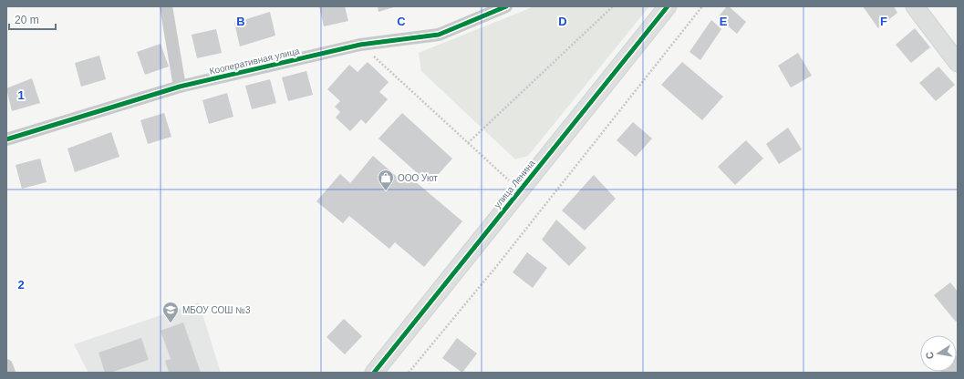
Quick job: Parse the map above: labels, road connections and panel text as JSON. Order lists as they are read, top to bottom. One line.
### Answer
{"streets":{"street":["Кооперативная улица","улица Ленина"]},"places":{"shop":["ООО Уют"],"school or university":["МБОУ СОШ №3"]},"scale_bar":"20 m","north":"left","grid":{"columns":["B","C","D","E","F"],"rows":["1","2"]}}
